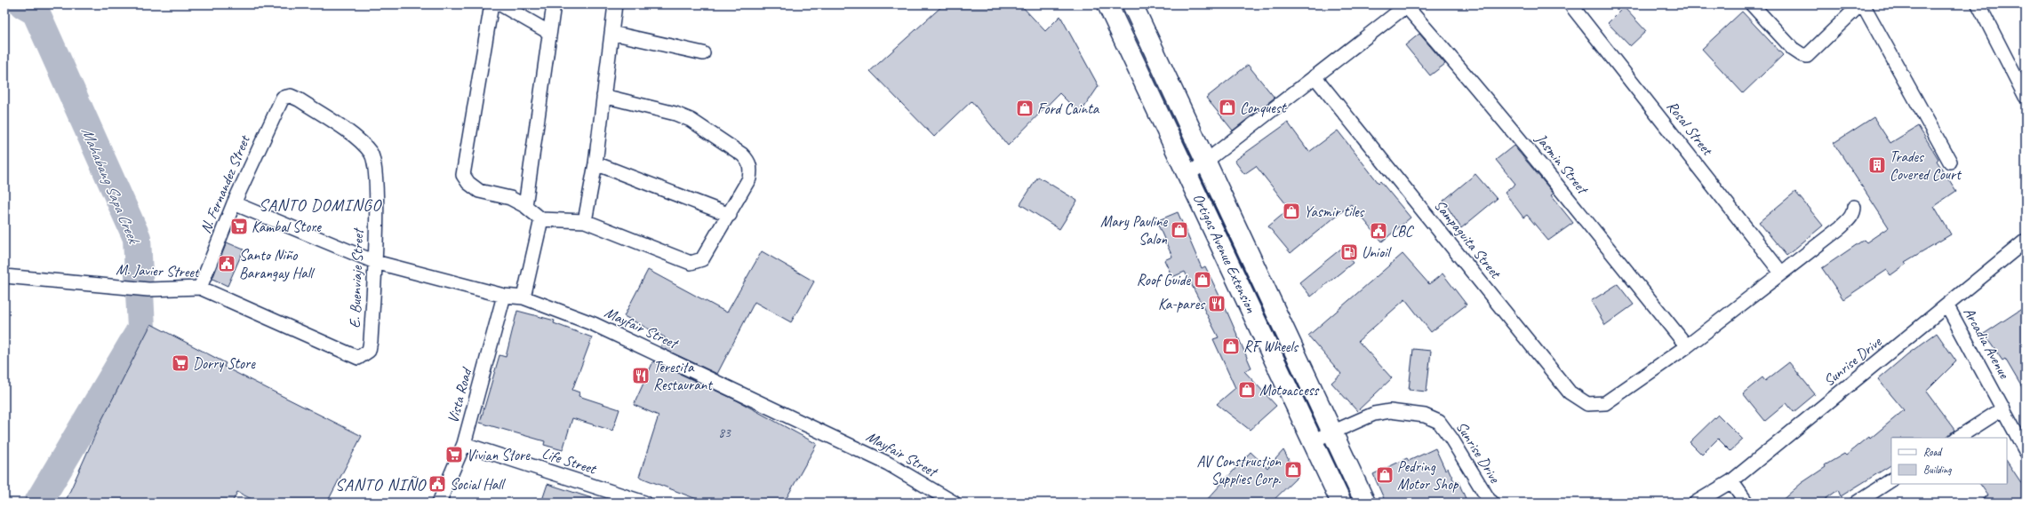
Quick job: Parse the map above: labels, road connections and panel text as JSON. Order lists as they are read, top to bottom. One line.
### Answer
{"streets":{"main road":["Ortigas Avenue Extension"],"street":["Rosal Street","Jasmin Street","N. Fernandez Street","Sampaguita Street","M. Javier Street","E. Buenviaje Street","Mayfair Street","Arcadia Avenue","Sunrise Drive","Vista Road","Life Street"]},"crossings":[["Jasmin Street","Sampaguita Street"],["N. Fernandez Street","M. Javier Street"],["N. Fernandez Street","E. Buenviaje Street"],["N. Fernandez Street","Mayfair Street"],["Ortigas Avenue Extension","Sunrise Drive"],["M. Javier Street","E. Buenviaje Street"],["E. Buenviaje Street","Mayfair Street"],["Mayfair Street","Vista Road"],["Arcadia Avenue","Sunrise Drive"],["Vista Road","Life Street"]],"districts":["SANTO DOMINGO","SANTO NIÑO"],"water":["Mahabang Sapa Creek"],"places":{"shop":["Conquest","Ford Cainta","Yasmir tiles","Mary Pauline Salon","Roof Guide","RF Wheels","Motoaccess","AV Construction Supplies Corp.","Pedring Motor Shop"],"building":["Trades Covered Court"],"supermarket":["Kambal Store","Dorry Store","Vivian Store"],"public building":["LBC","Santo Niño Barangay Hall","Social Hall"],"fuel station":["Unioil"],"restaurant":["Ka-pares","Teresita Restaurant"]},"house_numbers":["83"],"legend":["Road","Building"]}
